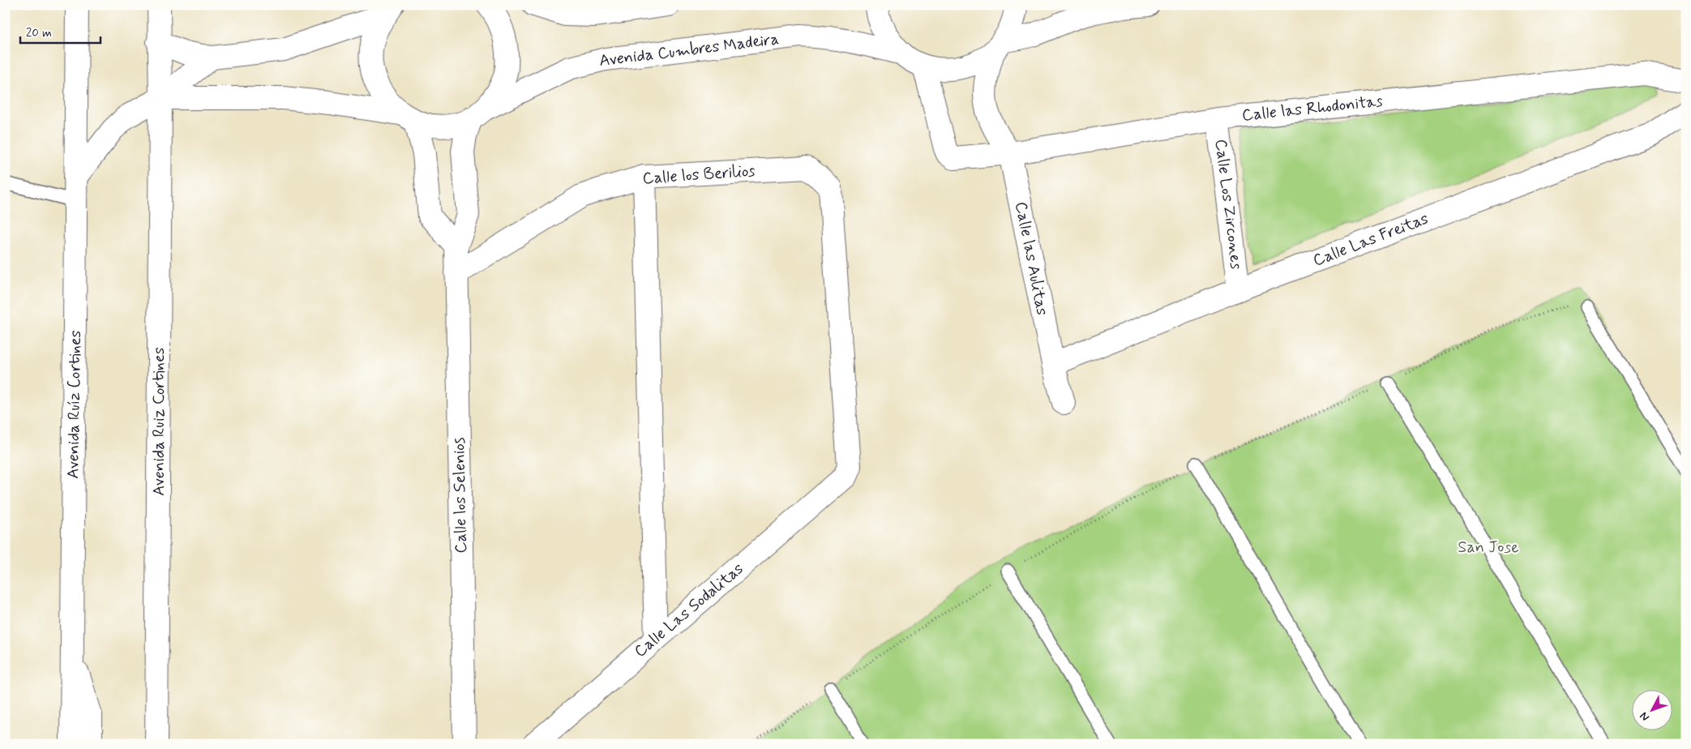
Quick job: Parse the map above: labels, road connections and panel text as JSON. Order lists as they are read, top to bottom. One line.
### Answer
{"streets":{"street":["Avenida Cumbres Madeira","Calle las Rhodonitas","Calle los Berilios","Calle Los Zircones","Calle Las Freitas","Calle las Aulitas","Avenida Ruíz Cortines","Avenida Ruiz Cortines","Calle los Selenios","Calle Las Sodalitas"]},"crossings":[["Avenida Cumbres Madeira","Calle los Selenios"],["Calle las Rhodonitas","Calle Los Zircones"],["Calle las Rhodonitas","Calle las Aulitas"],["Calle los Berilios","Calle los Selenios"],["Calle los Berilios","Calle Las Sodalitas"],["Calle Los Zircones","Calle Las Freitas"],["Calle Las Freitas","Calle las Aulitas"]],"parks":["San Jose"],"scale_bar":"20 m","north":"bottom left"}
